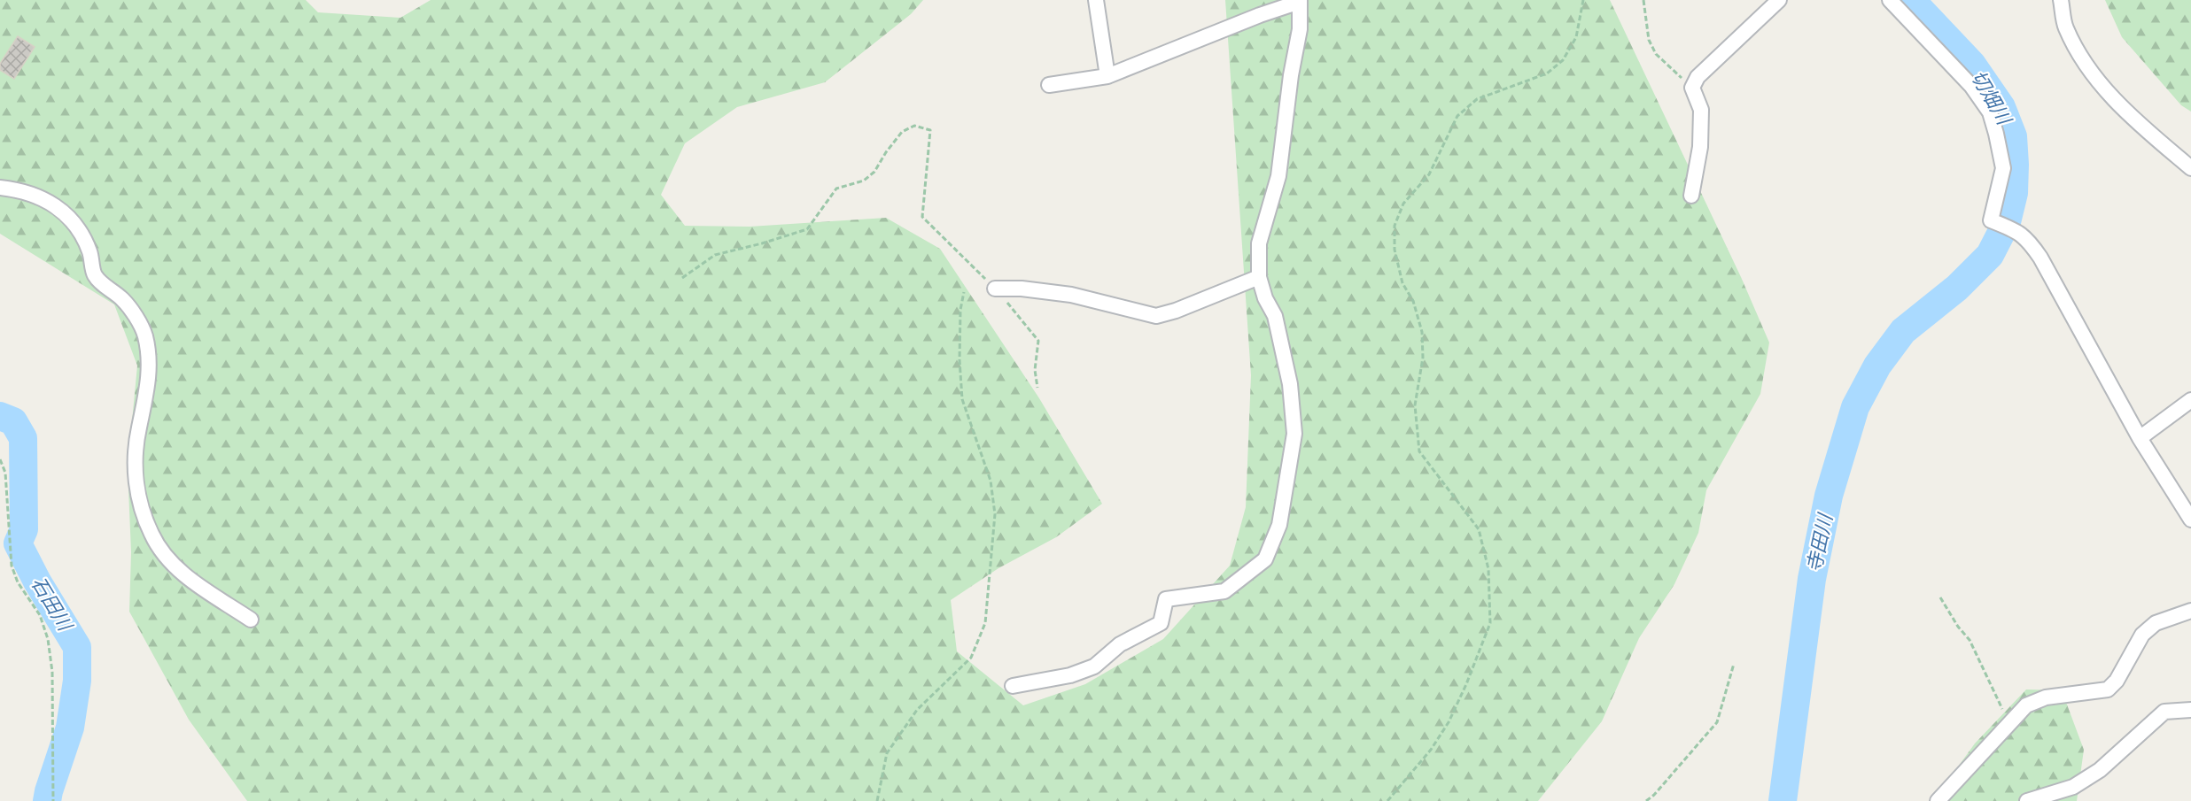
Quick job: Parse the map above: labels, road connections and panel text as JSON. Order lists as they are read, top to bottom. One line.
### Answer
{"water":["切畑川","寺田川","石田川"]}
